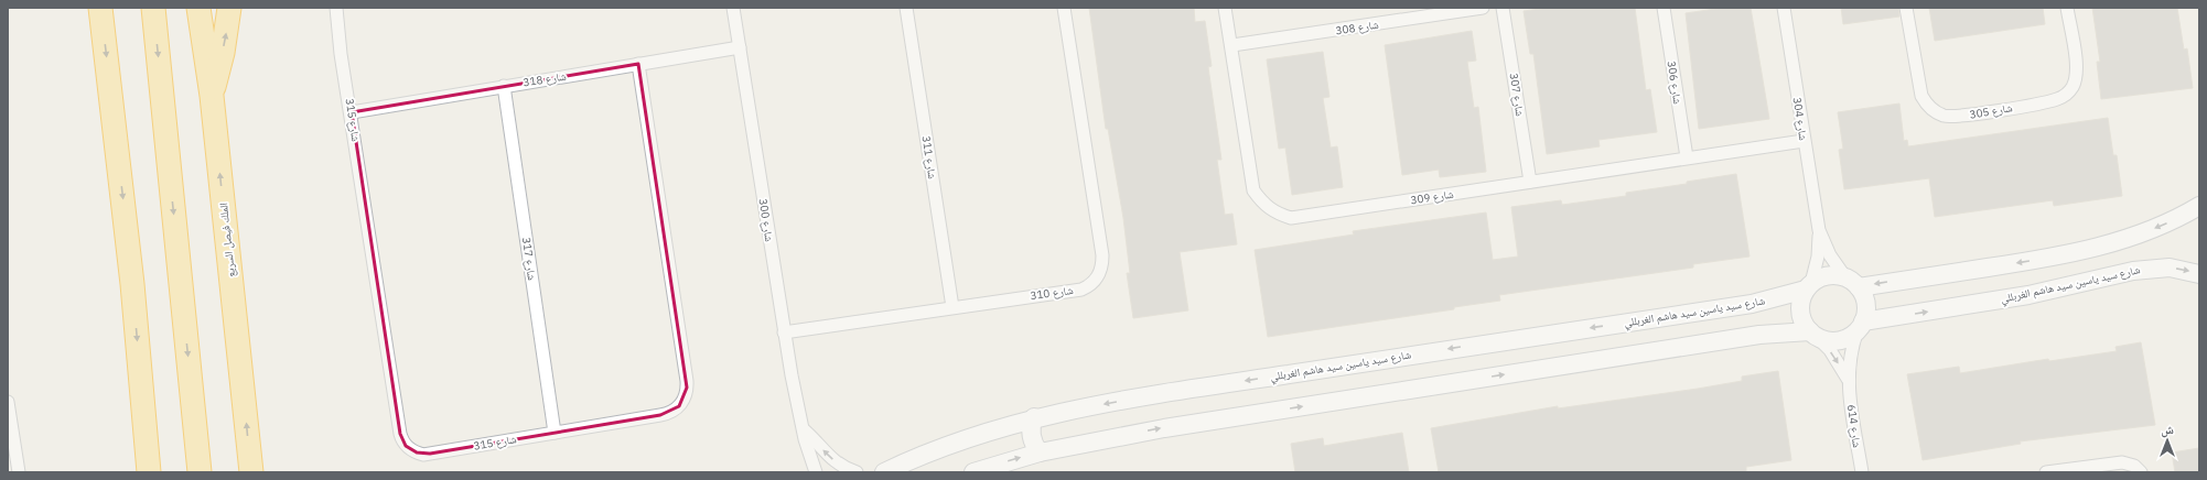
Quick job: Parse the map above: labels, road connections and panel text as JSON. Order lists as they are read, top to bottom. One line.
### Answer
{"streets":{"highway":["الملك فيصل السريع"],"street":["شارع 308","شارع 318","شارع 306","شارع 307","شارع 305","شارع 304","شارع 315","شارع 311","شارع 309","شارع 300","شارع 317","شارع سيد ياسين سيد هاشم الغربللي","شارع 310","شارع 614"]},"crossings":[["شارع 308","شارع 309"],["شارع 318","شارع 315"],["شارع 318","شارع 300"],["شارع 318","شارع 317"],["شارع 306","شارع 309"],["شارع 307","شارع 309"],["شارع 304","شارع 309"],["شارع 304","شارع سيد ياسين سيد هاشم الغربللي"],["شارع 304","شارع 614"],["شارع 315","شارع 317"],["شارع 311","شارع 310"],["شارع 300","شارع 310"],["شارع سيد ياسين سيد هاشم الغربللي","شارع 614"]],"north":"top"}
